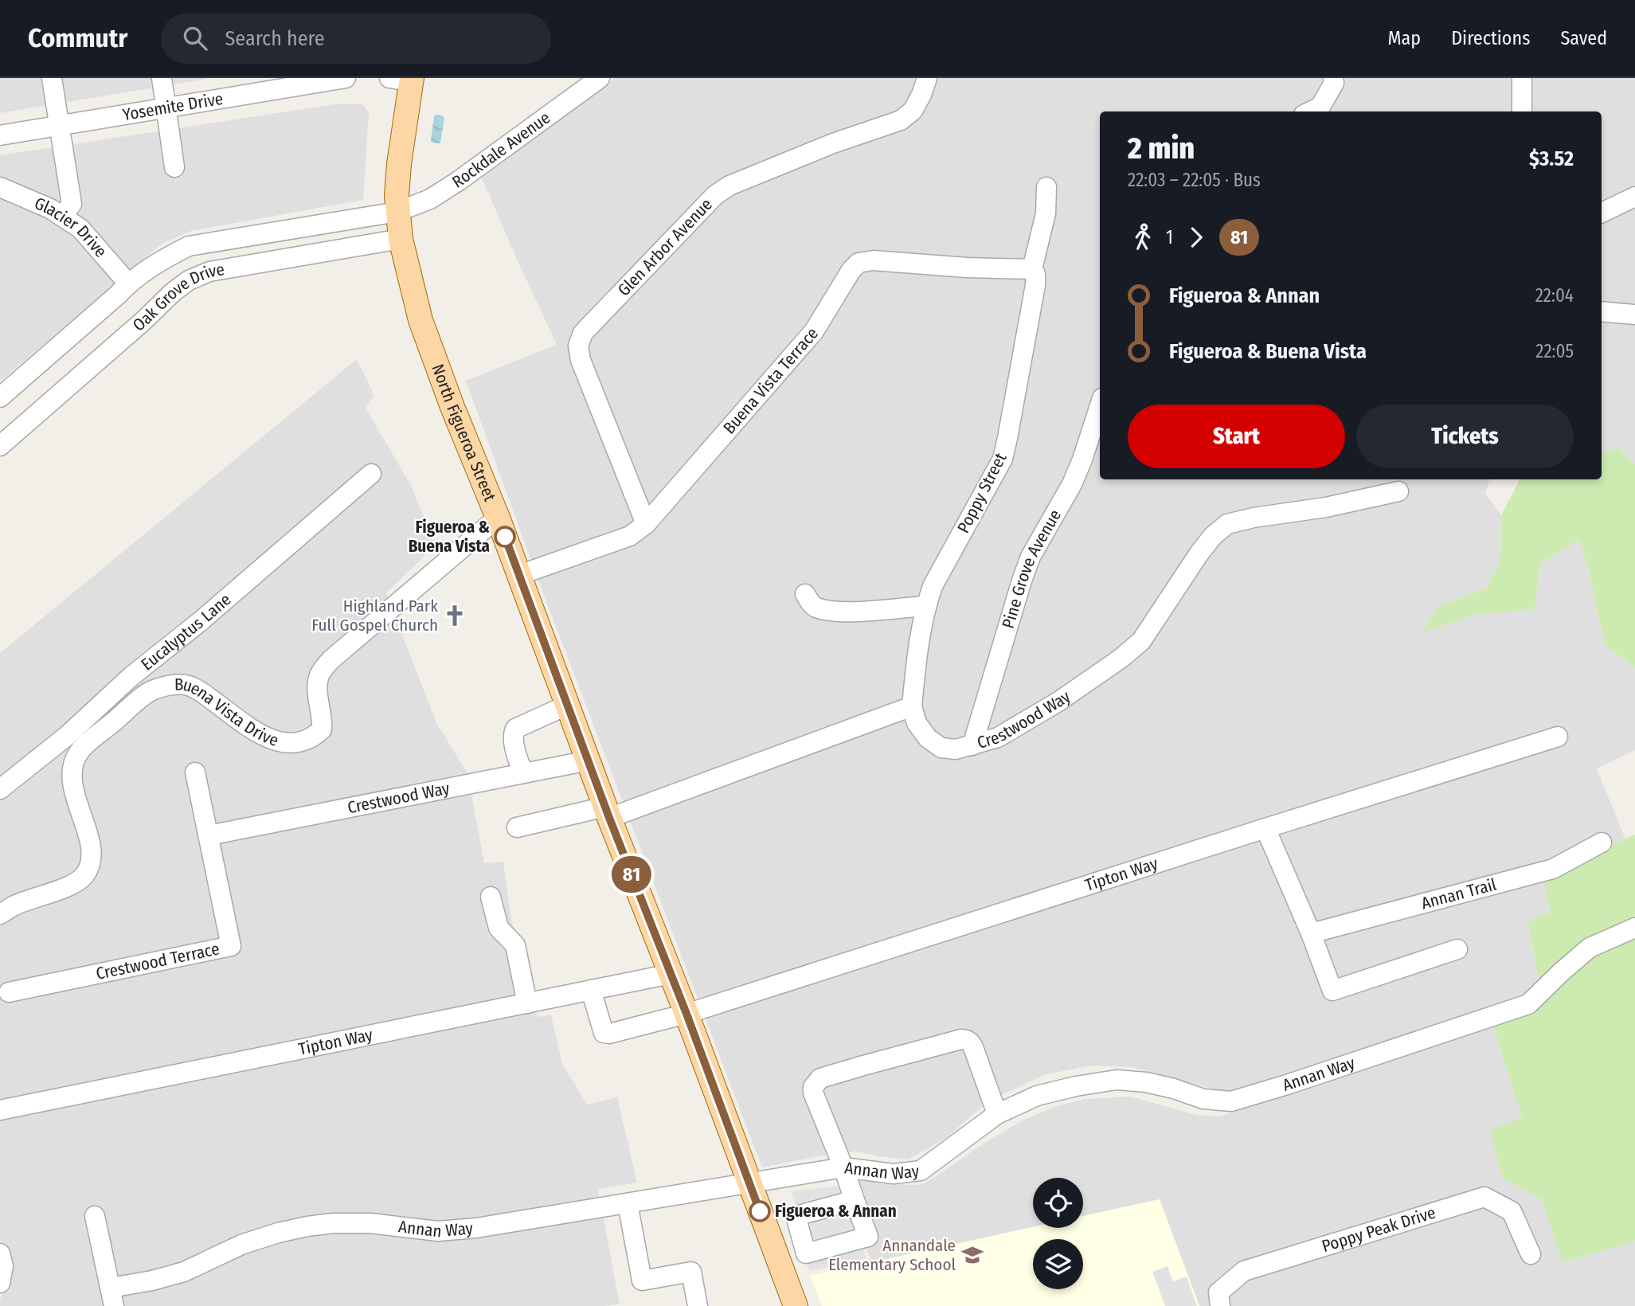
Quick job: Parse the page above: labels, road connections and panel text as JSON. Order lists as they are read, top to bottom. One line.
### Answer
{"streets":{"main road":["North Figueroa Street"],"street":["Yosemite Drive","Rockdale Avenue","Glacier Drive","Glen Arbor Avenue","Oak Grove Drive","Buena Vista Terrace","Poppy Street","Pine Grove Avenue","Eucalyptus Lane","Buena Vista Drive","Crestwood Way","Tipton Way","Annan Trail","Crestwood Terrace","Annan Way","Poppy Peak Drive"]},"crossings":[["Rockdale Avenue","Oak Grove Drive"],["Rockdale Avenue","North Figueroa Street"],["Glacier Drive","Oak Grove Drive"],["Glen Arbor Avenue","Buena Vista Terrace"],["Oak Grove Drive","North Figueroa Street"],["Buena Vista Terrace","North Figueroa Street"],["Buena Vista Terrace","Poppy Street"],["North Figueroa Street","Buena Vista Drive"],["North Figueroa Street","Crestwood Way"],["North Figueroa Street","Tipton Way"],["North Figueroa Street","Annan Way"],["Poppy Street","Crestwood Way"],["Pine Grove Avenue","Crestwood Way"],["Crestwood Way","Crestwood Terrace"]],"places":{"other":["Figueroa & Buena Vista","Figueroa & Annan"],"church":["Highland Park Full Gospel Church"],"school or university":["Annandale Elementary School"]},"lines":["bus line 81"],"page":{"header":"Commutr","search":"Search here","nav":["Map","Directions","Saved"],"on_map":"81","heading":["2 min","22:03 – 22:05 · Bus","$3.52"],"legs":["1","81"],"list":[{"name":"Figueroa & Annan","value":"22:04"},{"name":"Figueroa & Buena Vista","value":"22:05"}],"buttons":["Start","Tickets"]}}
